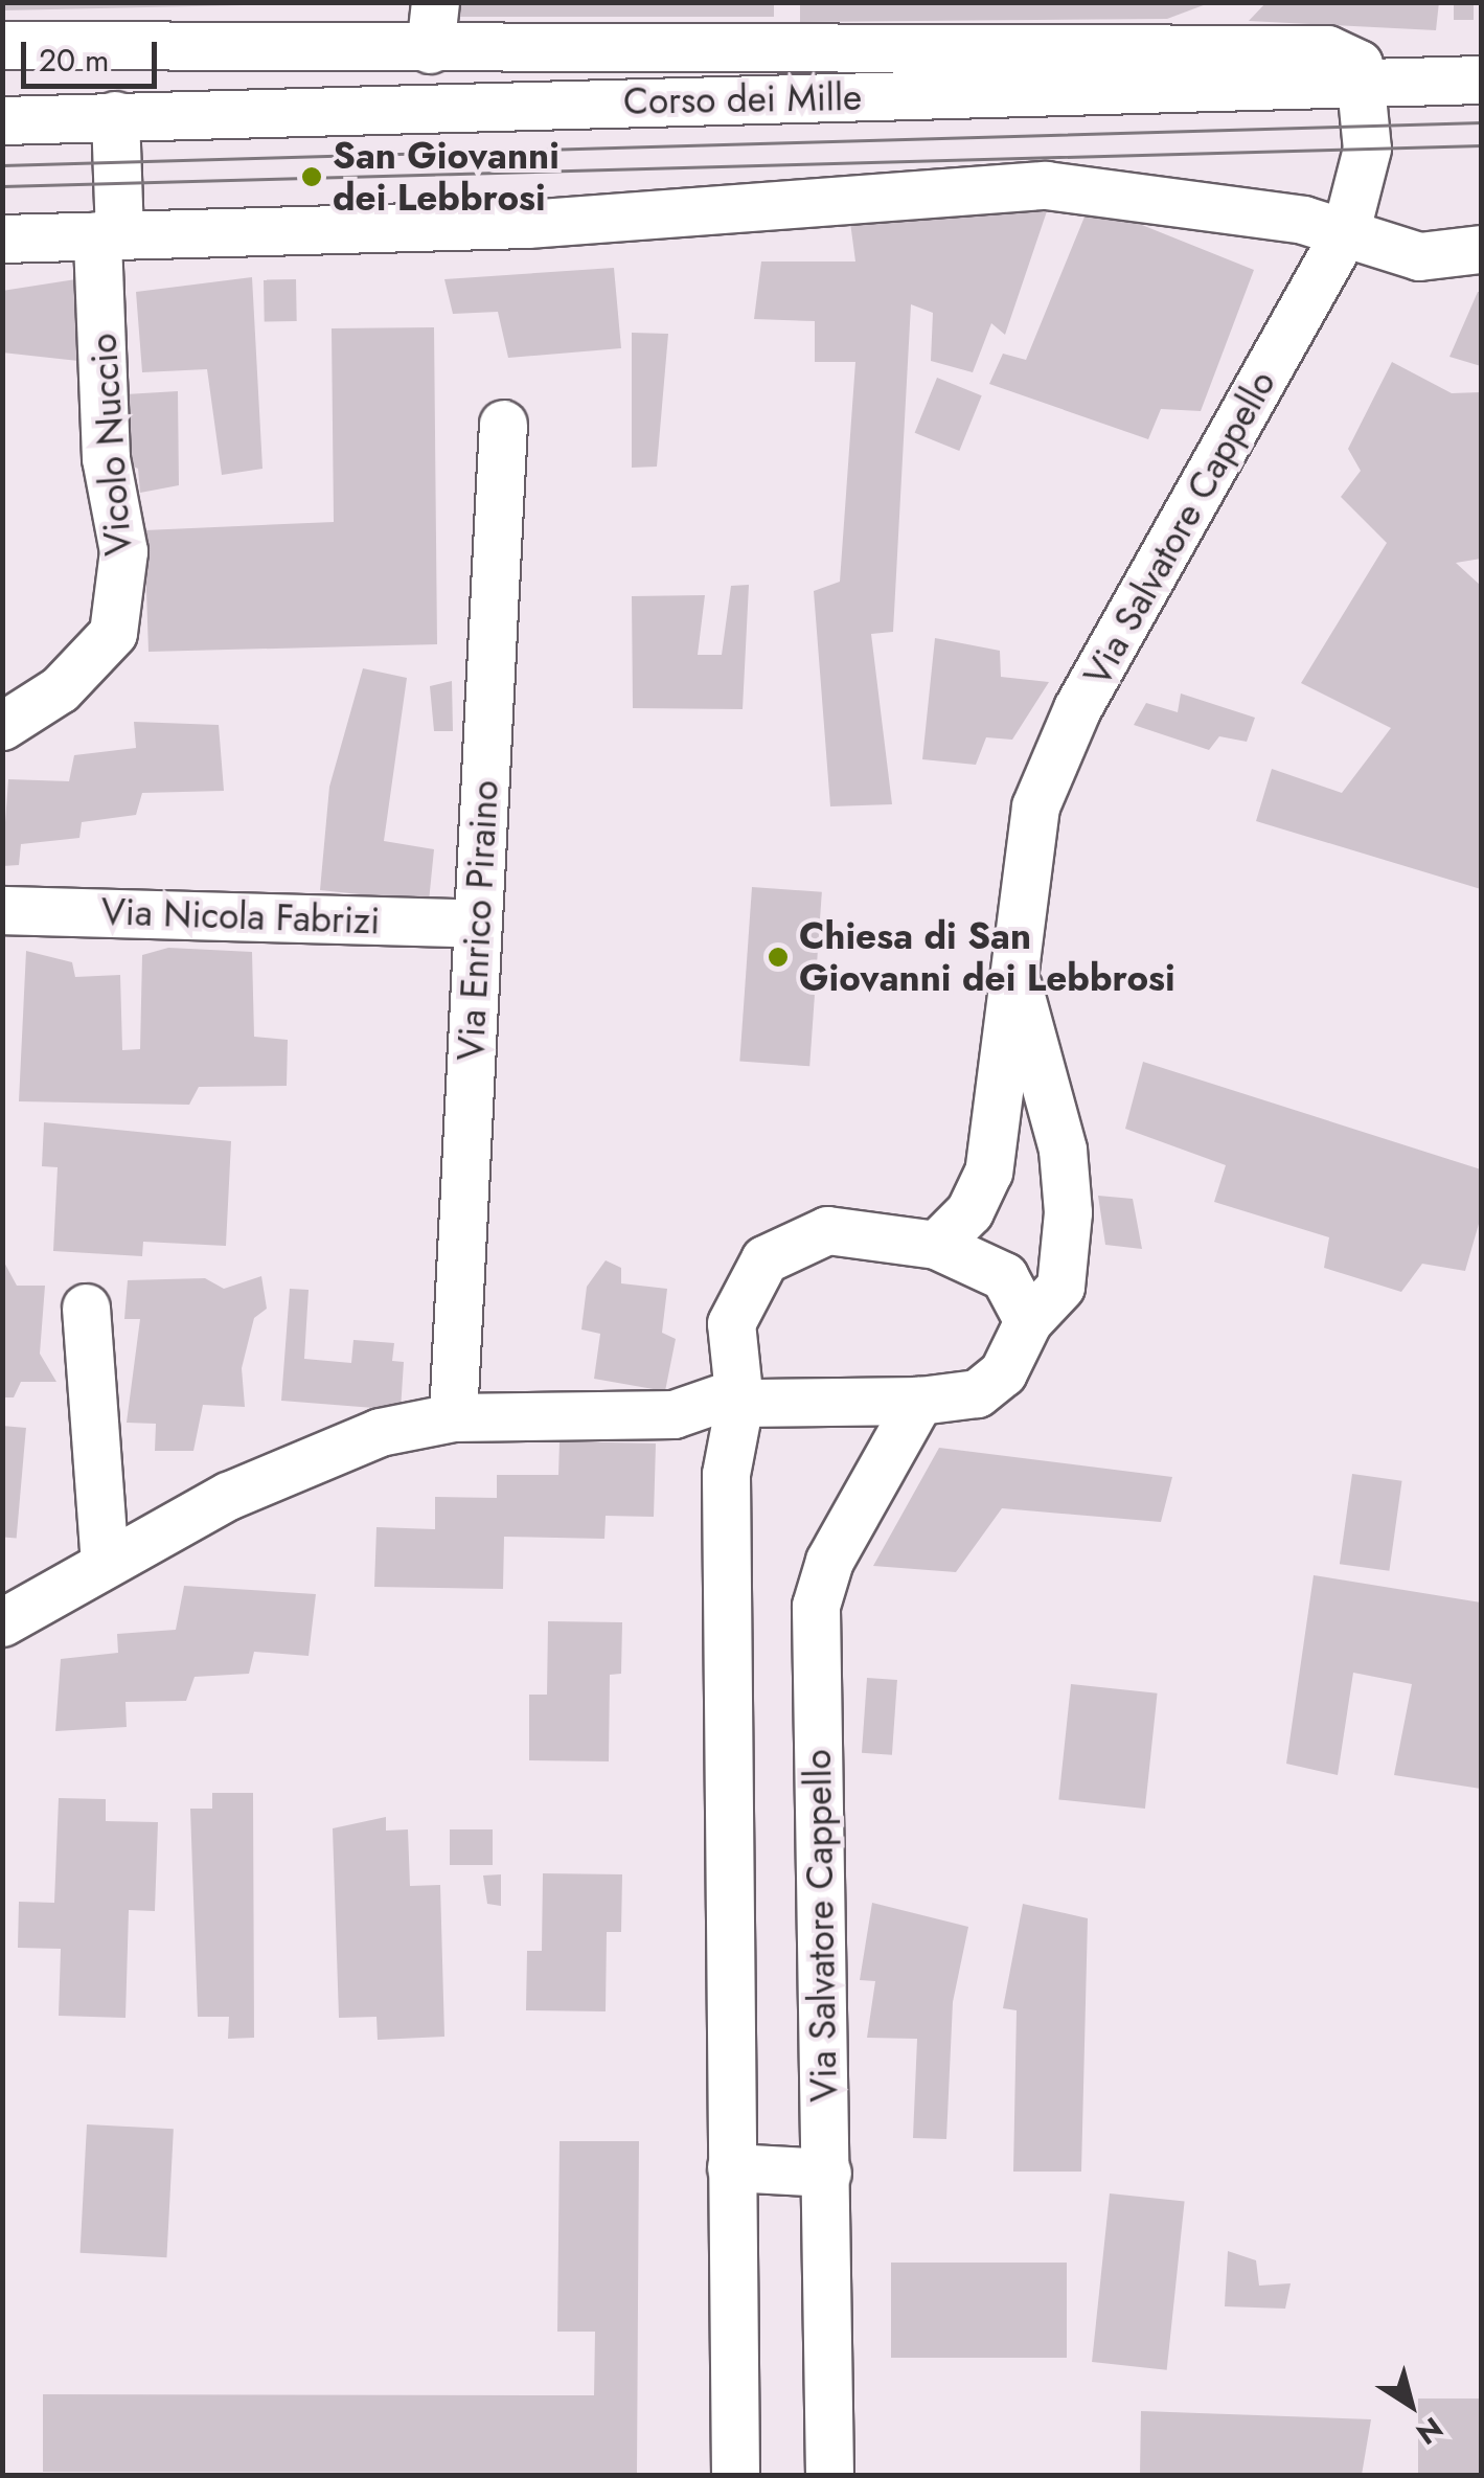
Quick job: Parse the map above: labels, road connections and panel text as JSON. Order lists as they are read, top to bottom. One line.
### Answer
{"streets":{"street":["Corso dei Mille","Vicolo Nuccio","Via Salvatore Cappello","Via Nicola Fabrizi","Via Enrico Piraino"]},"crossings":[["Corso dei Mille","Vicolo Nuccio"],["Corso dei Mille","Via Salvatore Cappello"],["Via Salvatore Cappello","Via Enrico Piraino"],["Via Nicola Fabrizi","Via Enrico Piraino"]],"places":["San Giovanni dei Lebbrosi","Chiesa di San Giovanni dei Lebbrosi"],"scale_bar":"20 m","north":"bottom right"}
